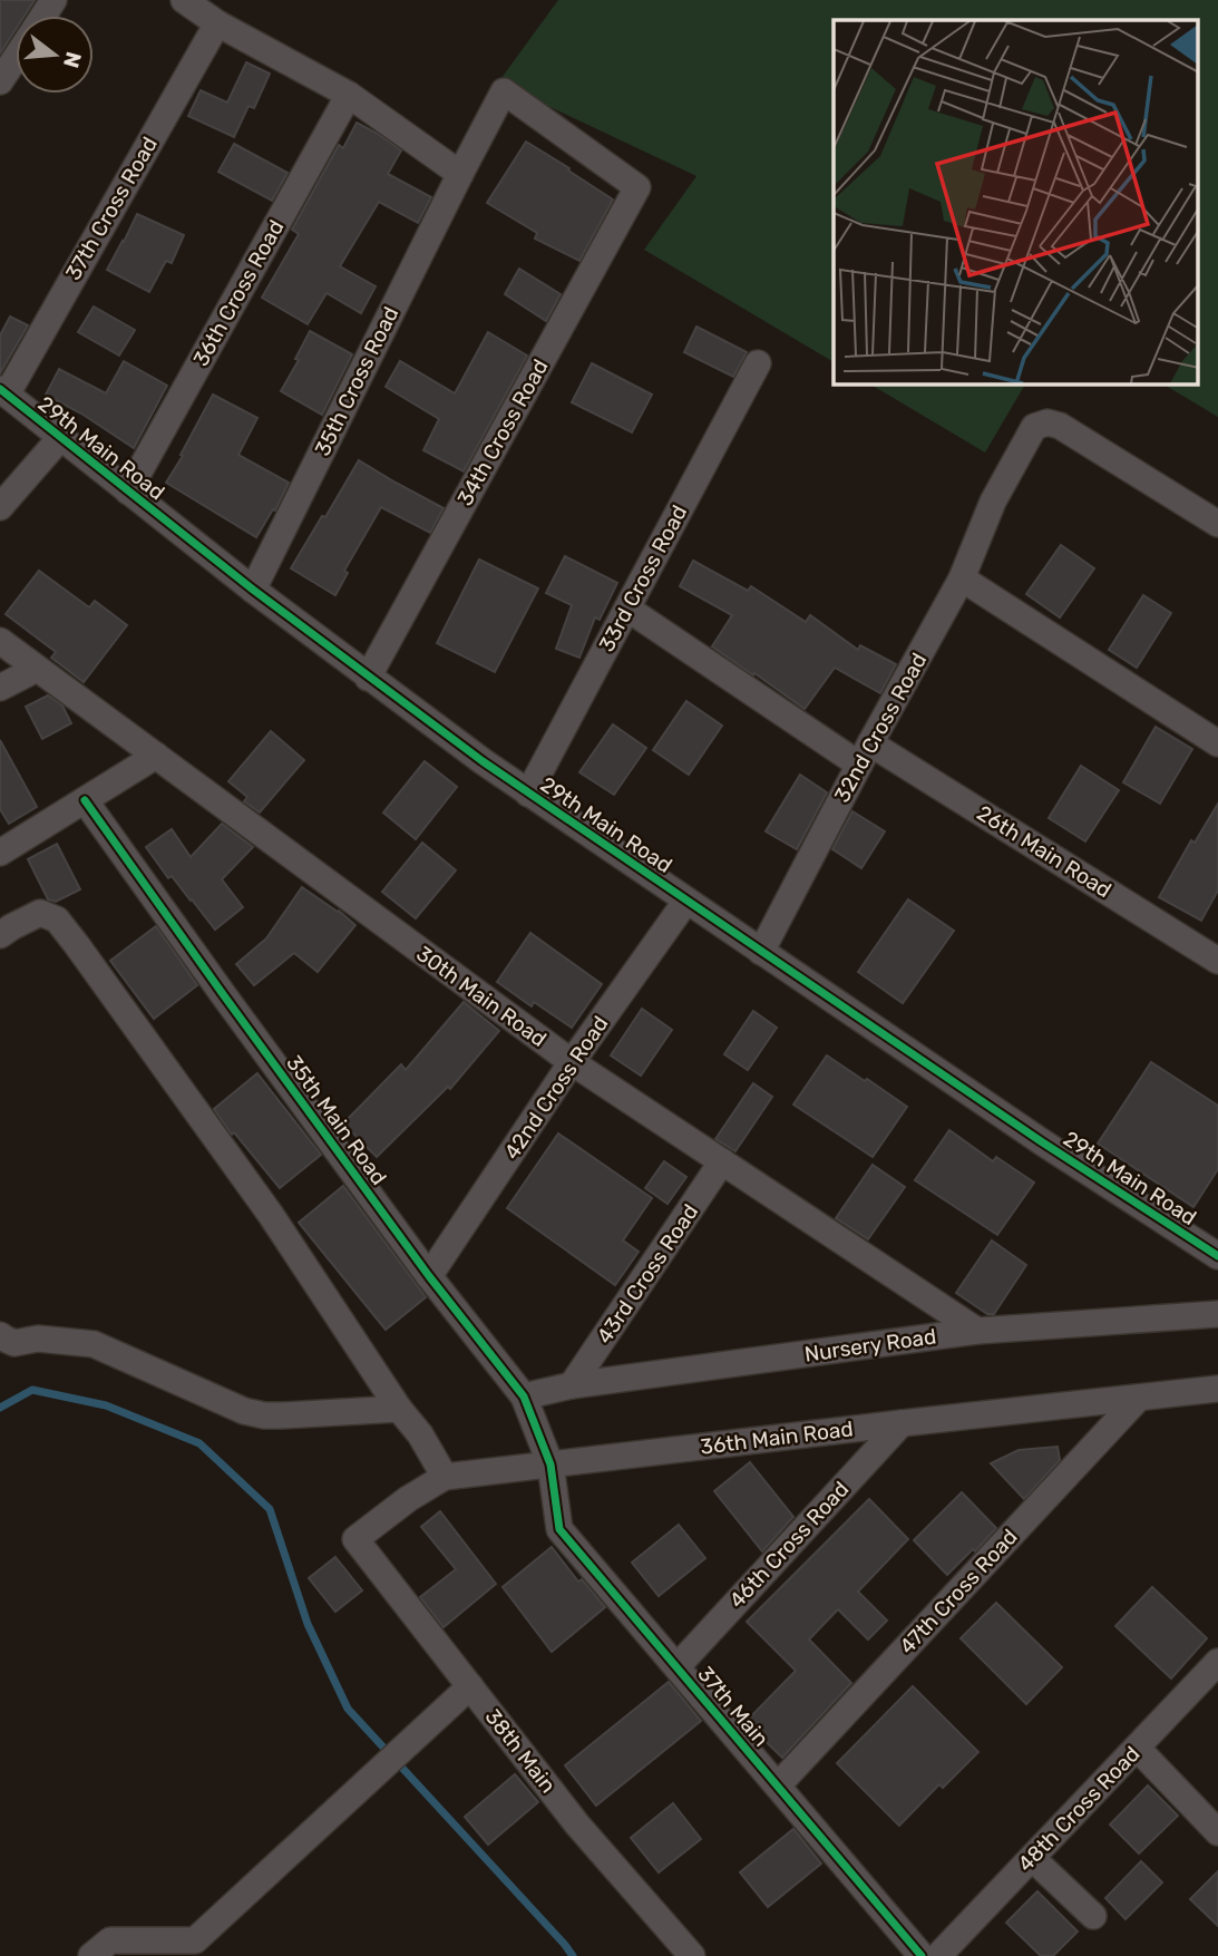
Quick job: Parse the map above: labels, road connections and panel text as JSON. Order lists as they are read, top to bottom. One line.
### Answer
{"streets":{"street":["37th Cross Road","36th Cross Road","35th Cross Road","34th Cross Road","29th Main Road","33rd Cross Road","32nd Cross Road","26th Main Road","30th Main Road","42nd Cross Road","35th Main Road","43rd Cross Road","Nursery Road","36th Main Road","46th Cross Road","47th Cross Road","37th Main","38th Main","48th Cross Road"]},"crossings":[["37th Cross Road","29th Main Road"],["36th Cross Road","29th Main Road"],["35th Cross Road","34th Cross Road"],["35th Cross Road","29th Main Road"],["34th Cross Road","29th Main Road"],["29th Main Road","33rd Cross Road"],["29th Main Road","32nd Cross Road"],["29th Main Road","42nd Cross Road"],["33rd Cross Road","26th Main Road"],["32nd Cross Road","26th Main Road"],["30th Main Road","42nd Cross Road"],["30th Main Road","43rd Cross Road"],["30th Main Road","Nursery Road"],["42nd Cross Road","35th Main Road"],["35th Main Road","Nursery Road"],["35th Main Road","36th Main Road"],["35th Main Road","37th Main"],["43rd Cross Road","Nursery Road"],["36th Main Road","46th Cross Road"],["36th Main Road","47th Cross Road"],["36th Main Road","37th Main"],["36th Main Road","38th Main"],["46th Cross Road","37th Main"],["47th Cross Road","37th Main"]],"north":"right"}
